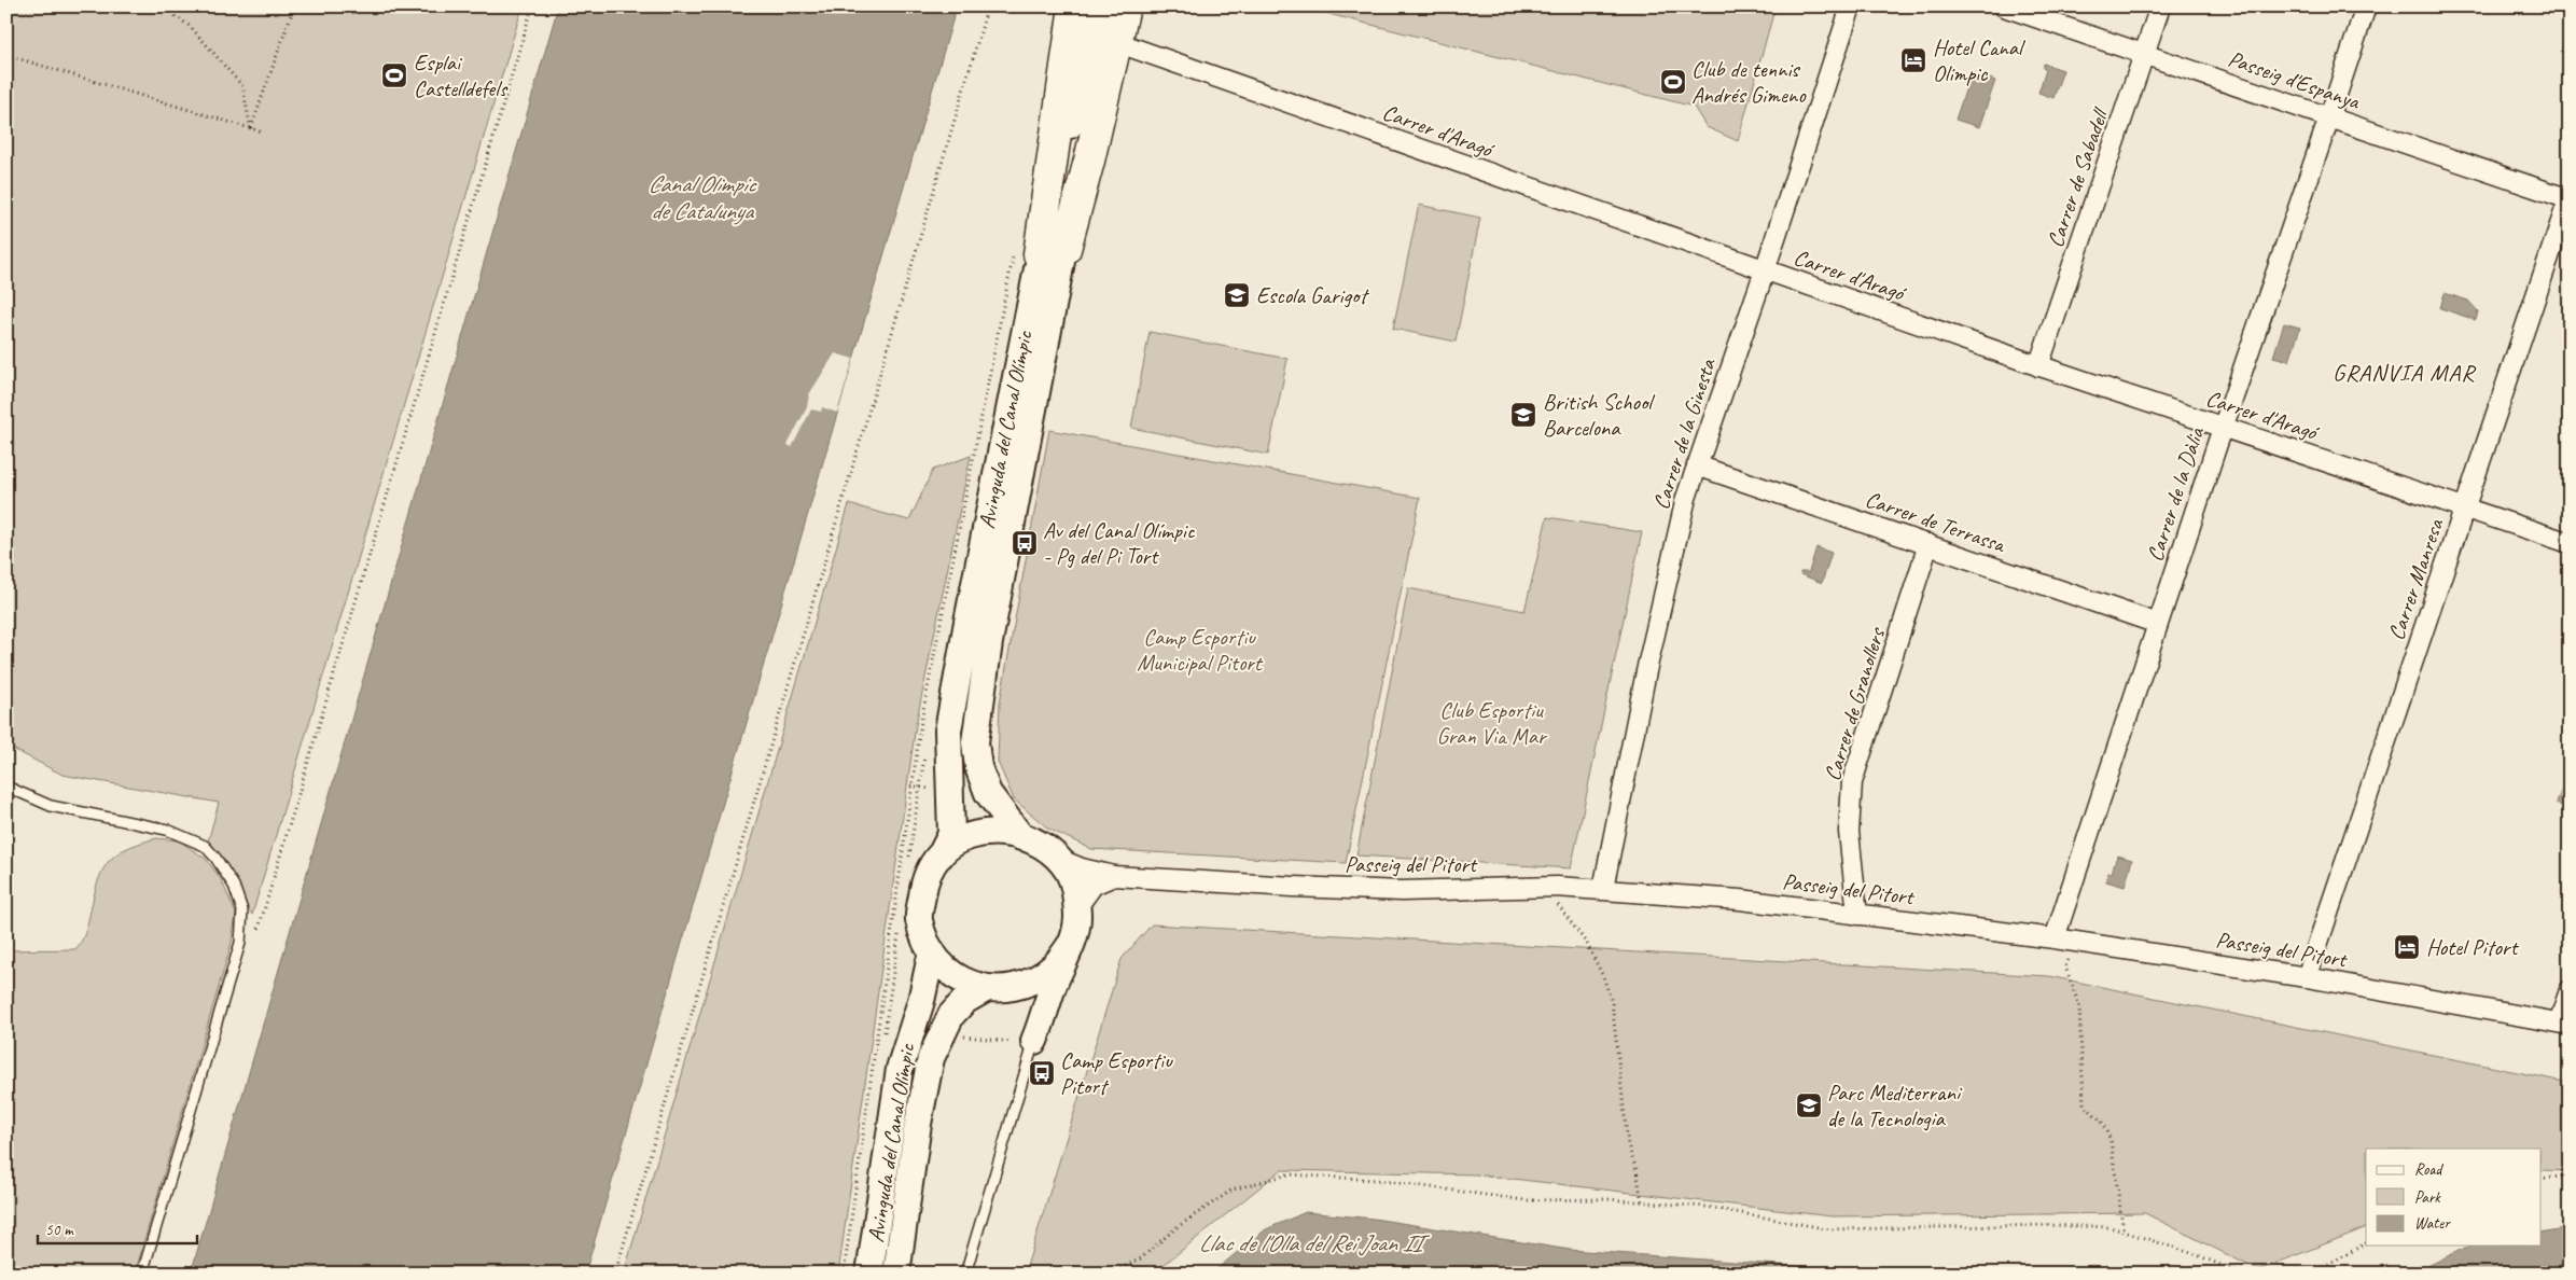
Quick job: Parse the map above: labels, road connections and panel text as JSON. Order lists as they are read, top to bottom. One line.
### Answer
{"streets":{"street":["Passeig d'Espanya","Carrer d'Aragó","Carrer de Sabadell","Avinguda del Canal Olímpic","Carrer de la Ginesta","Carrer de la Dàlia","Carrer de Terrassa","Carrer Manresa","Carrer de Granollers","Passeig del Pitort"]},"crossings":[["Passeig d'Espanya","Carrer de Sabadell"],["Passeig d'Espanya","Carrer de la Dàlia"],["Passeig d'Espanya","Carrer Manresa"],["Carrer d'Aragó","Carrer de Sabadell"],["Carrer d'Aragó","Carrer de la Ginesta"],["Carrer d'Aragó","Carrer de la Dàlia"],["Carrer d'Aragó","Carrer Manresa"],["Avinguda del Canal Olímpic","Passeig del Pitort"],["Carrer de la Ginesta","Carrer de Terrassa"],["Carrer de la Ginesta","Passeig del Pitort"],["Carrer de la Dàlia","Carrer de Terrassa"],["Carrer de la Dàlia","Passeig del Pitort"],["Carrer de Terrassa","Carrer de Granollers"],["Carrer Manresa","Passeig del Pitort"],["Carrer de Granollers","Passeig del Pitort"]],"districts":["GRANVIA MAR"],"water":["Canal Olimpic de Catalunya","Llac de l'Olla del Rei Joan II"],"parks":["Camp Esportiu Municipal Pitort","Club Esportiu Gran Via Mar"],"places":{"hotel":["Hotel Canal Olimpic","Hotel Pitort"],"sports":["Esplai Castelldefels","Club de tennis Andrés Gimeno"],"school or university":["Escola Garigot","British School Barcelona","Parc Mediterrani de la Tecnologia"],"bus stop":["Av del Canal Olímpic - Pg del Pi Tort","Camp Esportiu Pitort"]},"legend":["Road","Park","Water"],"scale_bar":"50 m"}
